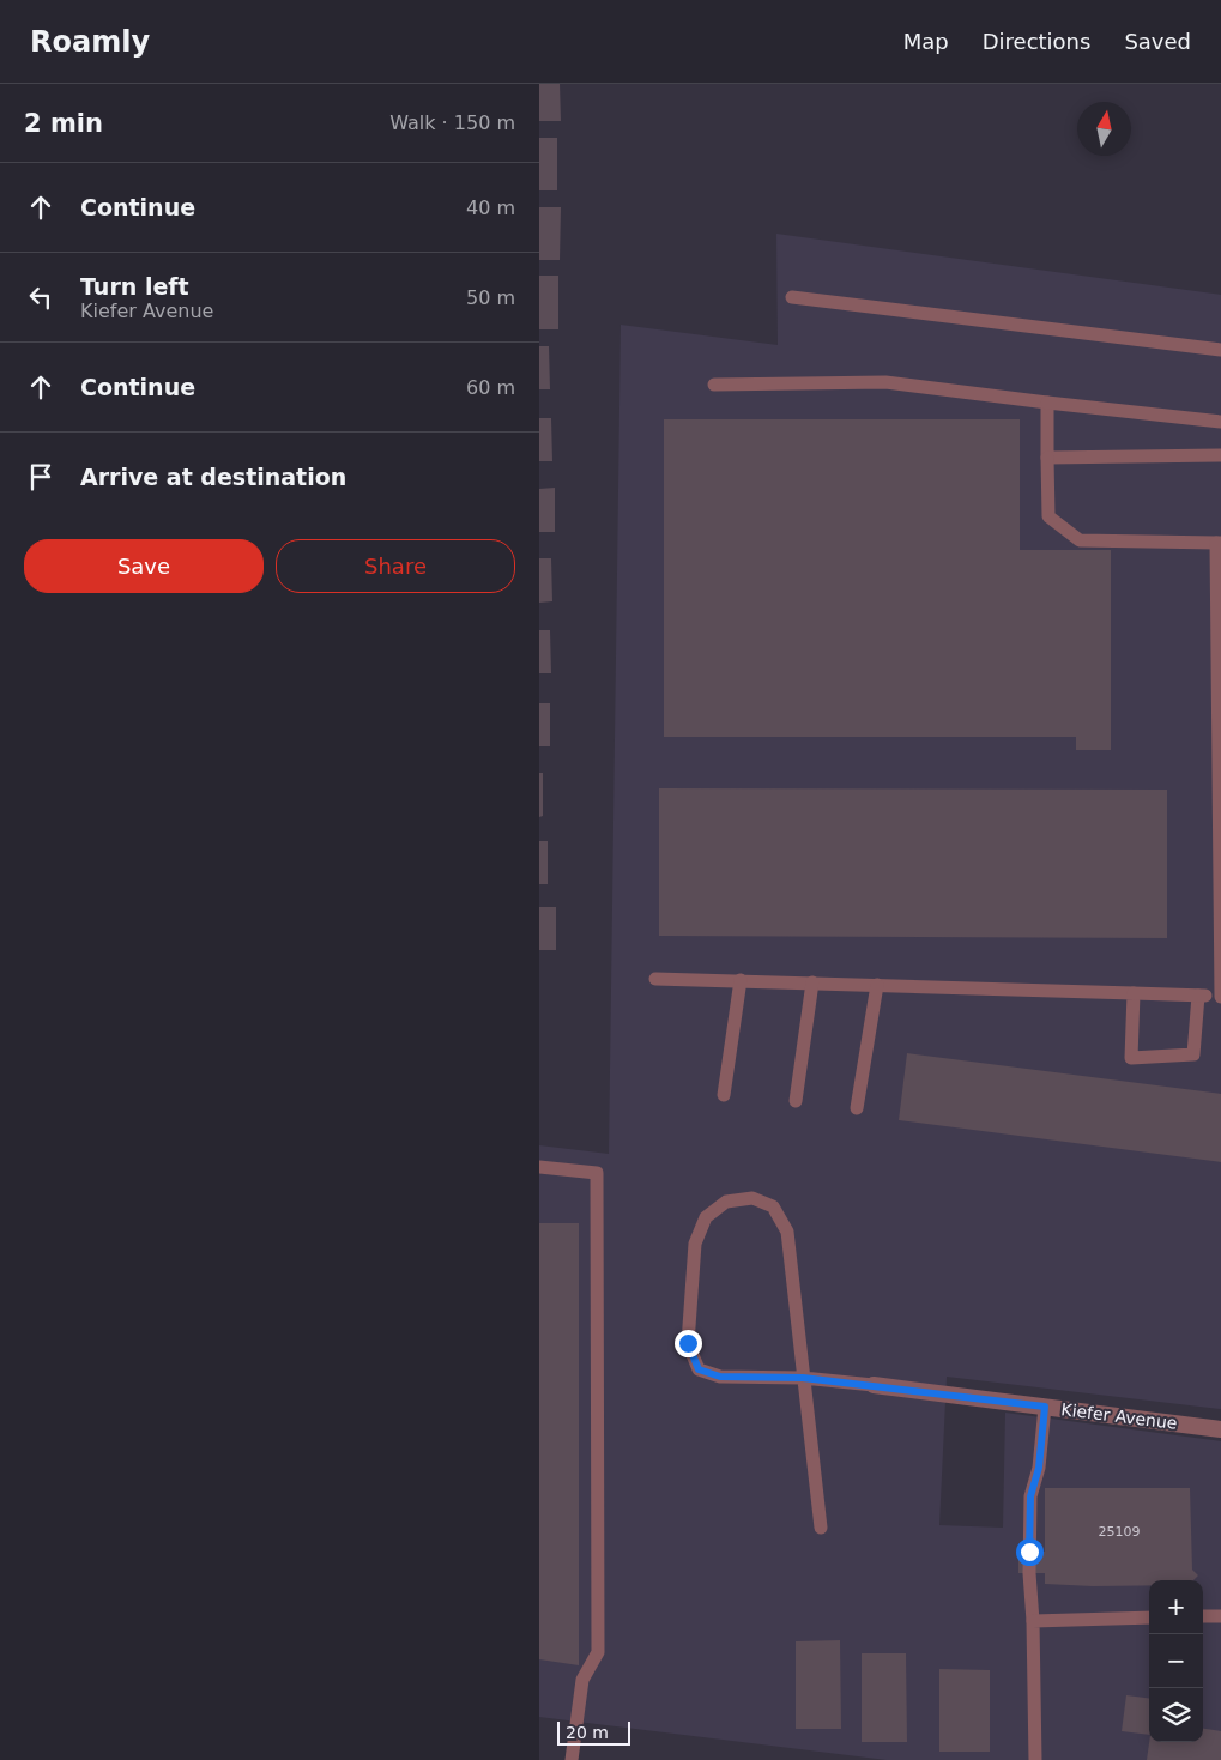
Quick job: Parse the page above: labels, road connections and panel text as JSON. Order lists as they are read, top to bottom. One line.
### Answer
{"streets":{"street":["Kiefer Avenue"]},"house_numbers":["25109"],"scale_bar":"20 m","north":"top","page":{"header":"Roamly","nav":["Map","Directions","Saved"],"heading":["2 min","Walk · 150 m"],"list":[["Continue","40 m"],["Turn left","Kiefer Avenue","50 m"],["Continue","60 m"],"Arrive at destination"],"buttons":["Save","Share"],"map_buttons":["+","−"],"scale":"20 m"}}
